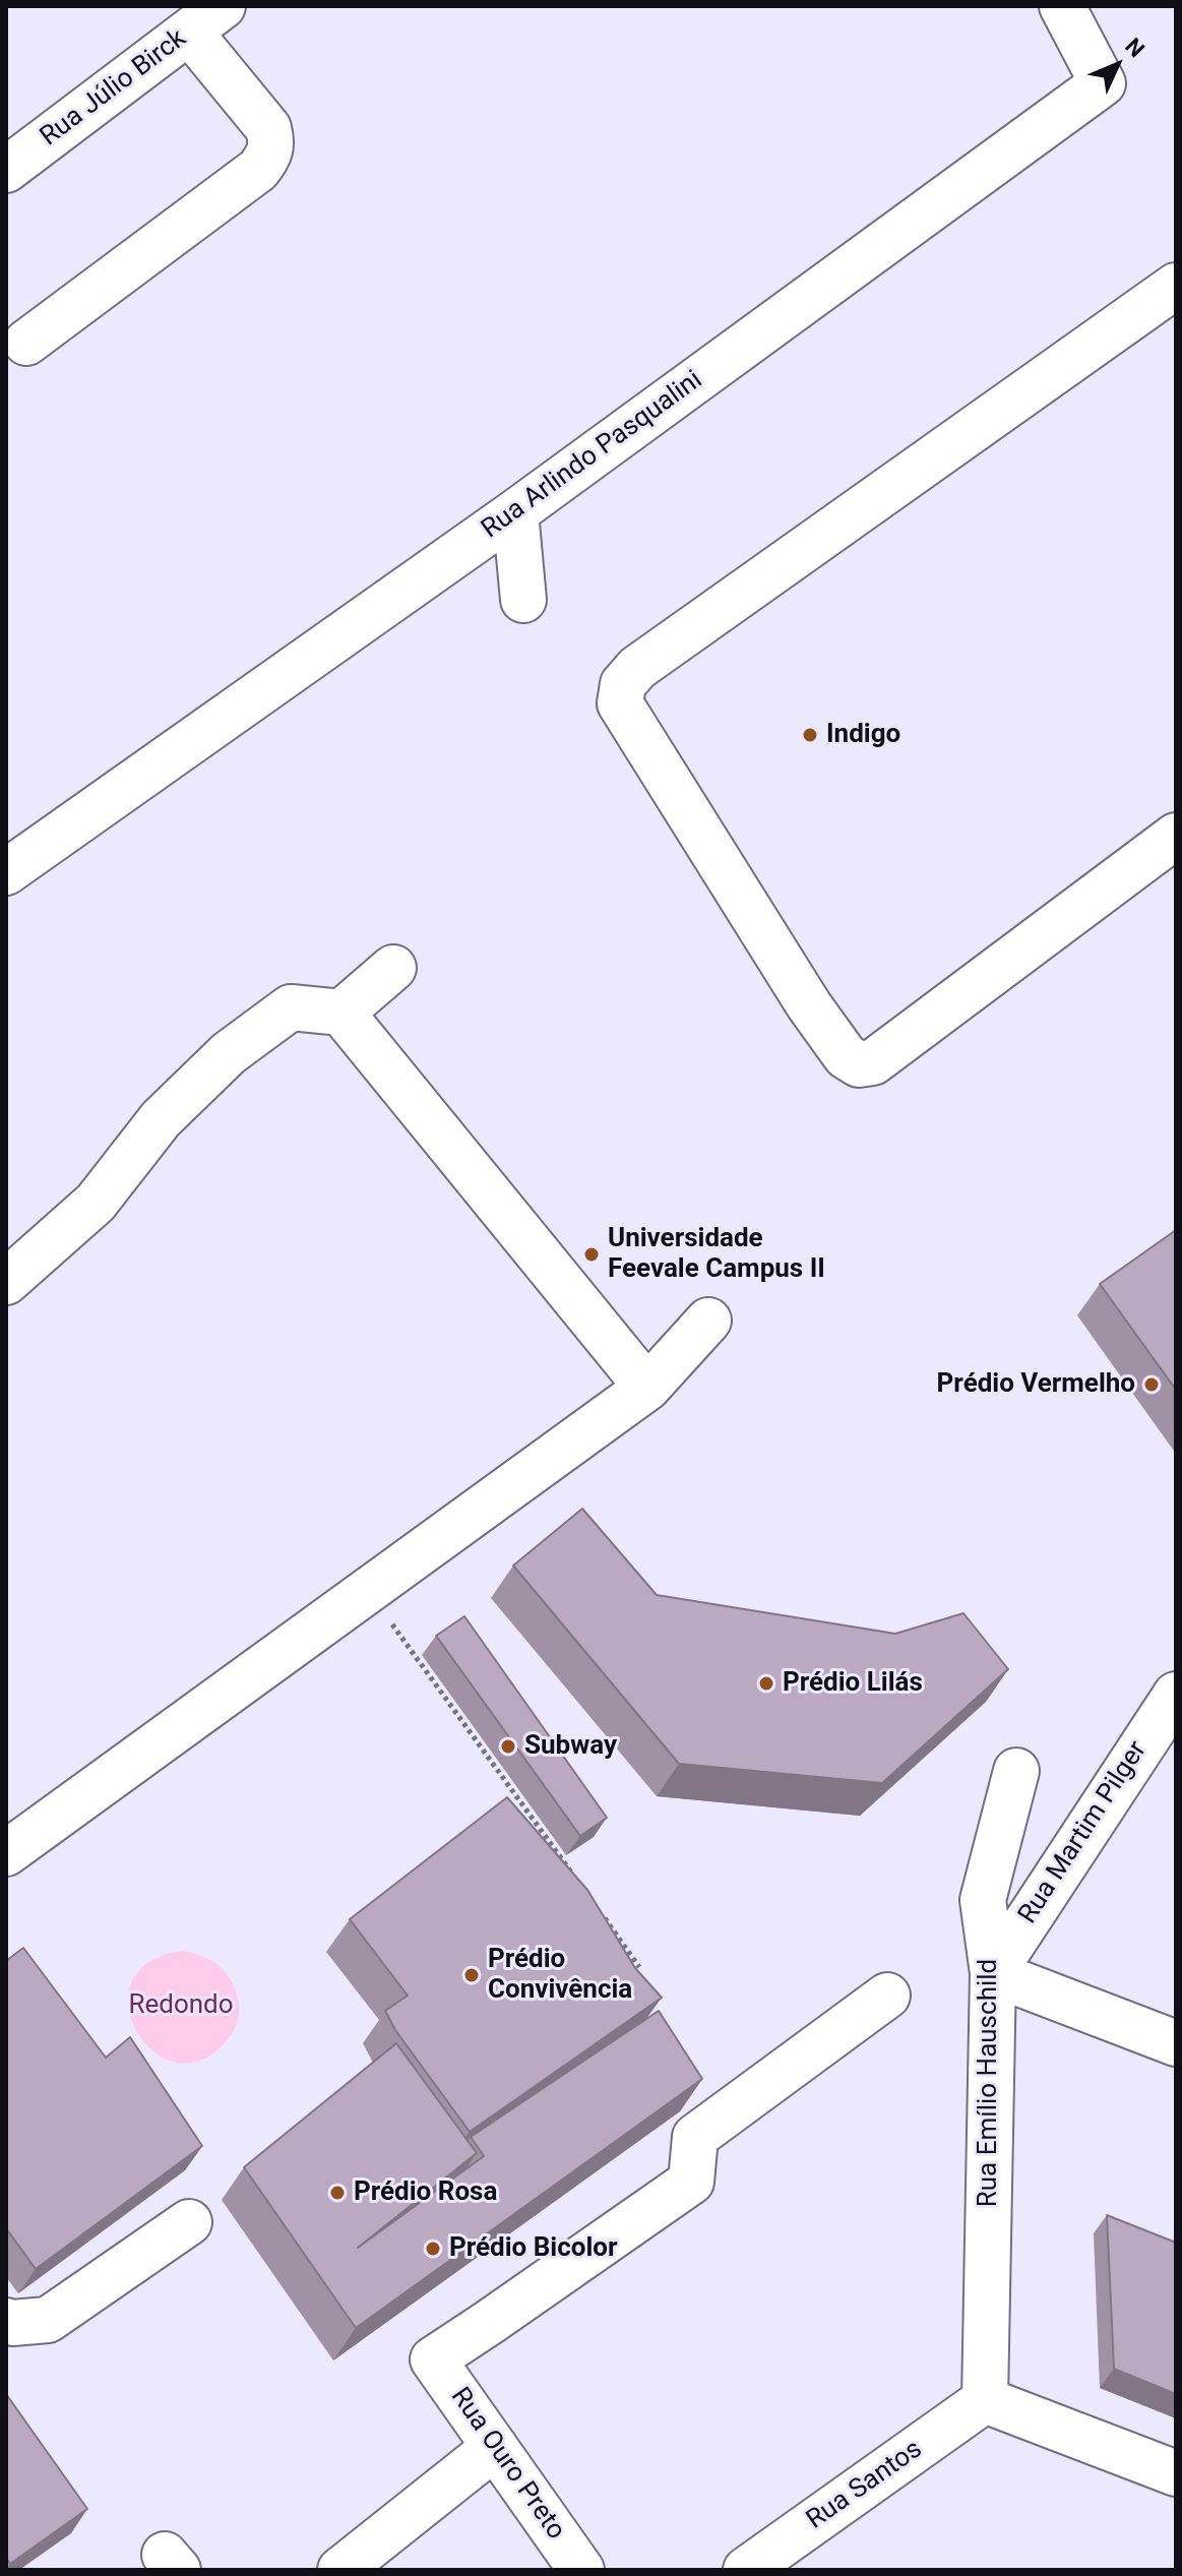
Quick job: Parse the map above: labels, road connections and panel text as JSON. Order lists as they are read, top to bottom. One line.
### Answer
{"streets":{"street":["Rua Júlio Birck","Rua Arlindo Pasqualini","Rua Martim Pilger","Rua Emílio Hauschild","Rua Ouro Preto","Rua Santos"]},"crossings":[["Rua Martim Pilger","Rua Emílio Hauschild"],["Rua Emílio Hauschild","Rua Santos"]],"parks":["Redondo"],"places":["Indigo","Universidade Feevale Campus II","Prédio Vermelho","Prédio Lilás","Subway","Prédio Convivência","Prédio Rosa","Prédio Bicolor"],"north":"top right"}
